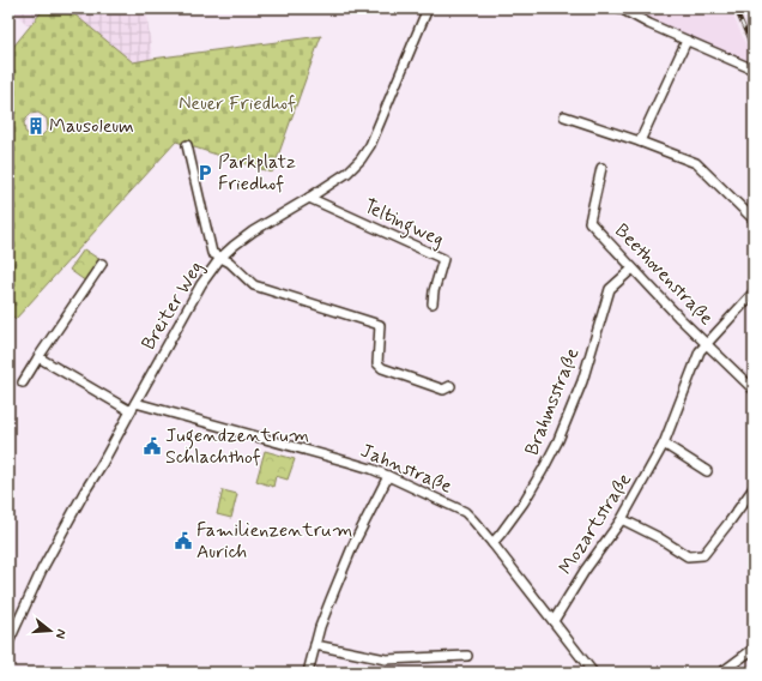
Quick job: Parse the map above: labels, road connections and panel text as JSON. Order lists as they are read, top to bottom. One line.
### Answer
{"streets":{"street":["Teltingweg","Beethovenstraße","Breiter Weg","Brahmsstraße","Jahnstraße","Mozartstraße"]},"crossings":[["Teltingweg","Breiter Weg"],["Beethovenstraße","Brahmsstraße"],["Beethovenstraße","Mozartstraße"],["Breiter Weg","Jahnstraße"],["Brahmsstraße","Jahnstraße"],["Jahnstraße","Mozartstraße"]],"parks":["Neuer Friedhof"],"places":{"building":["Mausoleum"],"parking":["Parkplatz Friedhof"],"public building":["Jugendzentrum Schlachthof","Familienzentrum Aurich"]},"north":"right"}
